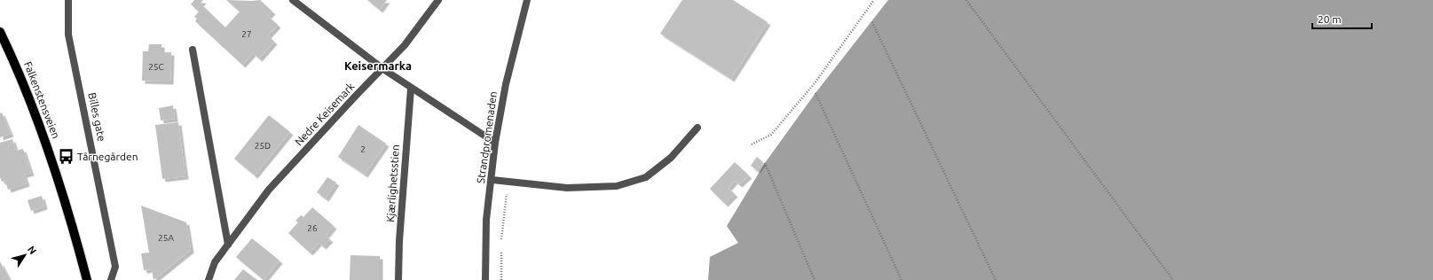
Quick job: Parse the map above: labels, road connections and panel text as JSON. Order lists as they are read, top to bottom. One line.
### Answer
{"streets":{"main road":["Falkenstensveien"],"street":["Nedre Keisemark","Billes gate","Strandpromenaden","Kjærlighetsstien"]},"districts":["Keisermarka"],"places":{"bus stop":["Tårnegården"]},"house_numbers":["27","25C","25D","2","26","25A"],"scale_bar":"20 m","north":"top right"}
